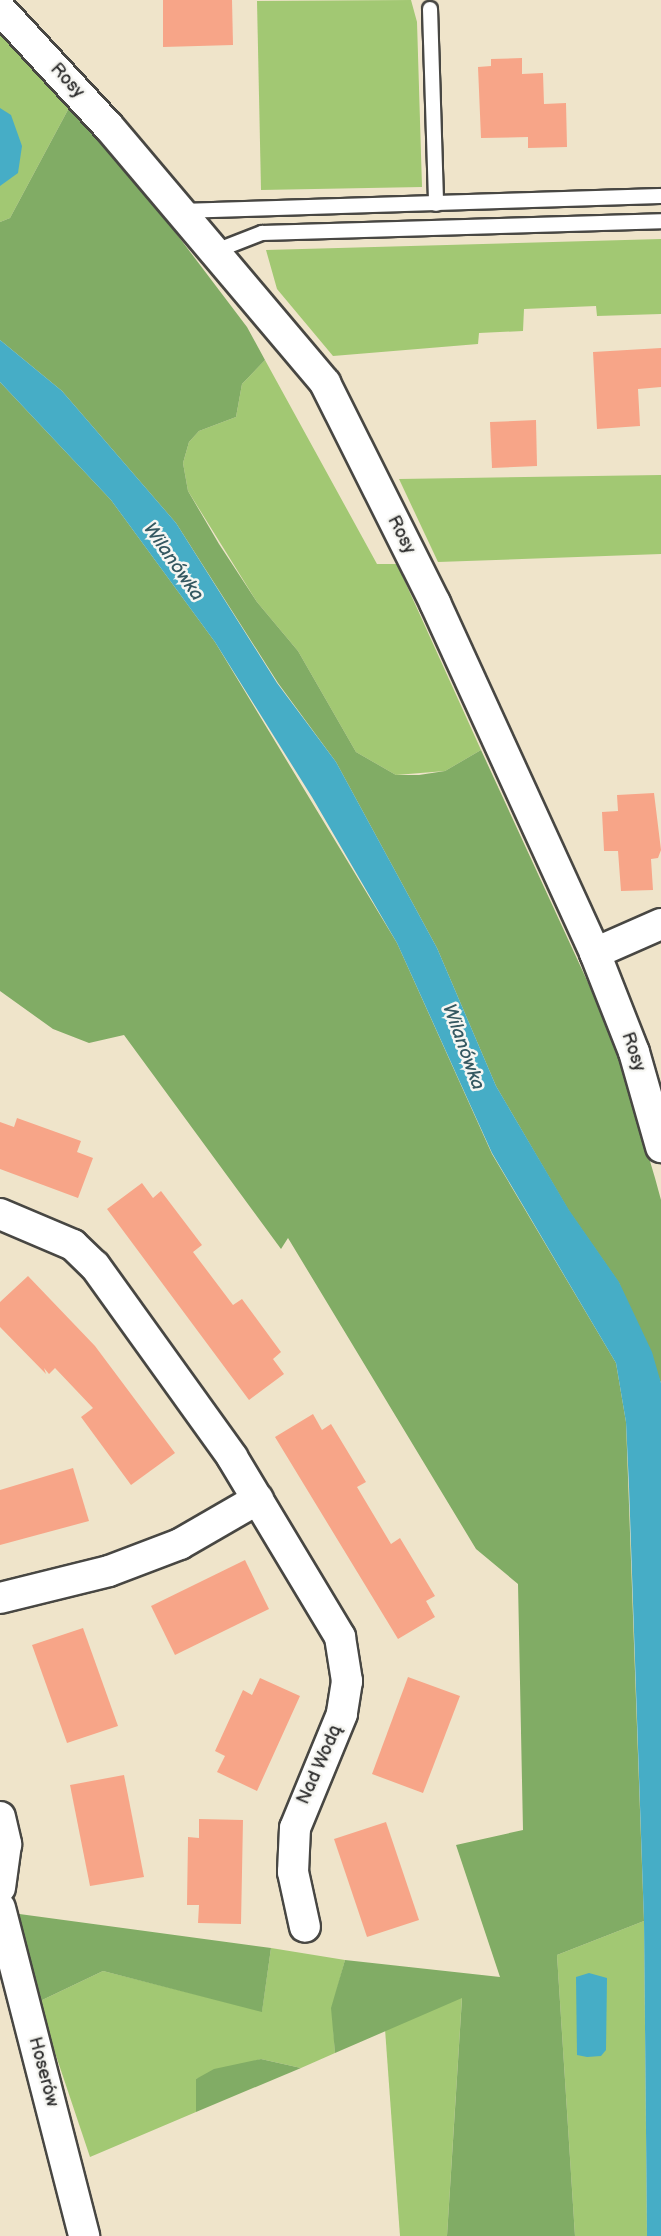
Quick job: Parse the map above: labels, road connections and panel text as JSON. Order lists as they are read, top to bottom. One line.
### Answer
{"streets":{"street":["Rosy","Nad Wodą","Hoserów"]},"water":["Wilanówka"]}
